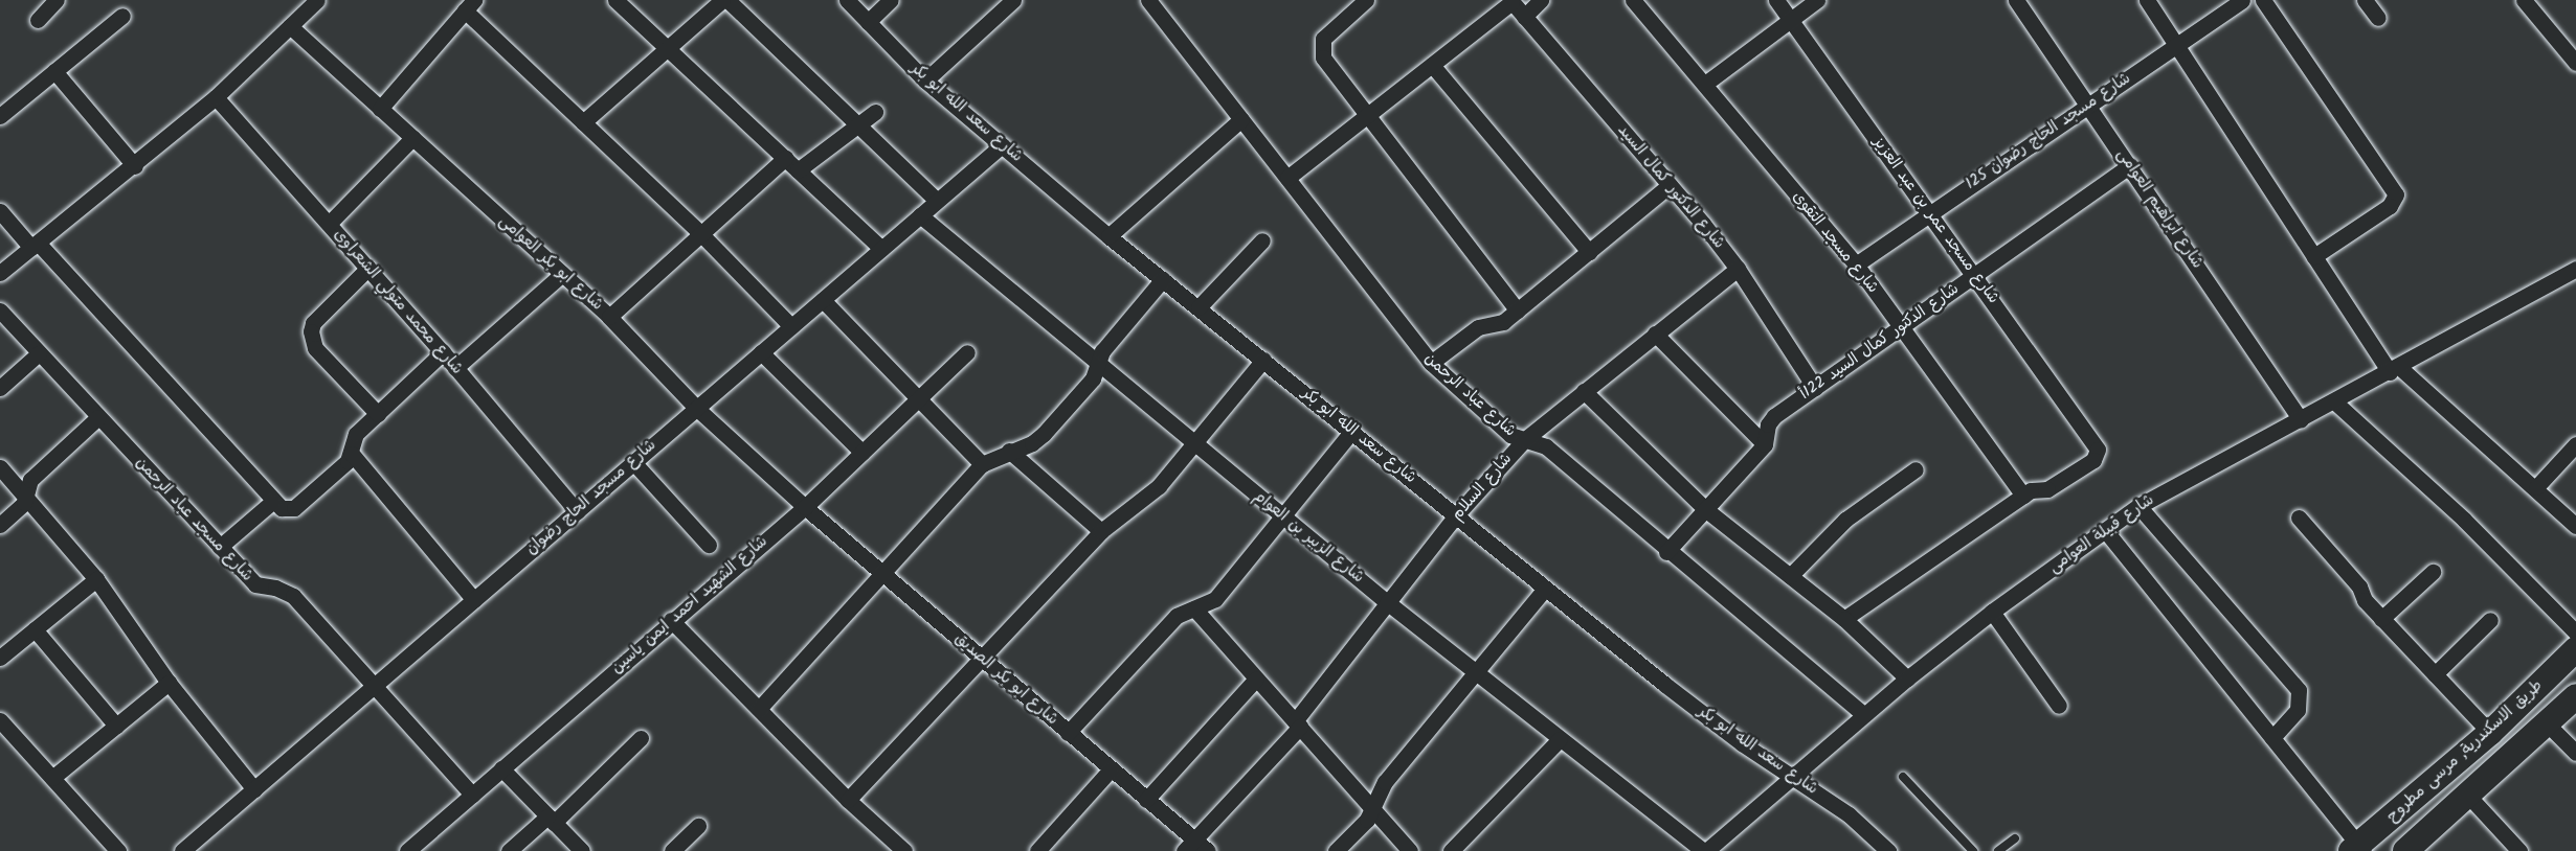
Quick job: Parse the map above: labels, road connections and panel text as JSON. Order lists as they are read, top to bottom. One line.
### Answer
{"streets":{"main road":["طريق الاسكندرية, مرسى مطروح"],"street":["شارع سعد الله ابو بكر","شارع مسجد الحاج رضوان 125","شارع الدكتور كمال السيد","شارع ابراهيم العوامى","شارع مسجد عمر بن عبد العزيز","شارع مسجد التقوى","شارع ابو بكر العوامى","شارع محمد متولي الشعراوى","شارع الدكتور كمال السيد 122أ","شارع عباد الرحمن","شارع السلام","شارع مسجد الحاج رضوان","شارع مسجد عباد الرحمن","شارع قبيلة العوامى","شارع الزبير بن العوام","شارع الشهيد احمد ايمن ياسين","شارع ابو بكر الصديق"]},"crossings":[["شارع سعد الله ابو بكر","شارع السلام"],["شارع سعد الله ابو بكر","شارع مسجد الحاج رضوان"],["شارع سعد الله ابو بكر","شارع قبيلة العوامى"],["شارع مسجد الحاج رضوان 125","شارع ابراهيم العوامى"],["شارع مسجد الحاج رضوان 125","شارع مسجد عمر بن عبد العزيز"],["شارع مسجد الحاج رضوان 125","شارع مسجد التقوى"],["شارع الدكتور كمال السيد","شارع الدكتور كمال السيد 122أ"],["شارع الدكتور كمال السيد","شارع السلام"],["شارع ابراهيم العوامى","شارع الدكتور كمال السيد 122أ"],["شارع ابراهيم العوامى","شارع قبيلة العوامى"],["شارع مسجد عمر بن عبد العزيز","شارع مسجد التقوى"],["شارع مسجد عمر بن عبد العزيز","شارع الدكتور كمال السيد 122أ"],["شارع مسجد التقوى","شارع الدكتور كمال السيد 122أ"],["شارع ابو بكر العوامى","شارع مسجد الحاج رضوان"],["شارع ابو بكر العوامى","شارع الشهيد احمد ايمن ياسين"],["شارع ابو بكر العوامى","شارع ابو بكر الصديق"],["شارع محمد متولي الشعراوى","شارع مسجد الحاج رضوان"],["شارع الدكتور كمال السيد 122أ","شارع عباد الرحمن"],["شارع عباد الرحمن","شارع السلام"],["شارع عباد الرحمن","شارع قبيلة العوامى"],["شارع السلام","شارع الزبير بن العوام"],["شارع السلام","شارع ابو بكر الصديق"],["شارع مسجد الحاج رضوان","شارع مسجد عباد الرحمن"],["شارع مسجد الحاج رضوان","شارع الزبير بن العوام"],["شارع مسجد عباد الرحمن","شارع الشهيد احمد ايمن ياسين"],["شارع قبيلة العوامى","شارع الزبير بن العوام"],["شارع الشهيد احمد ايمن ياسين","شارع ابو بكر الصديق"]]}
